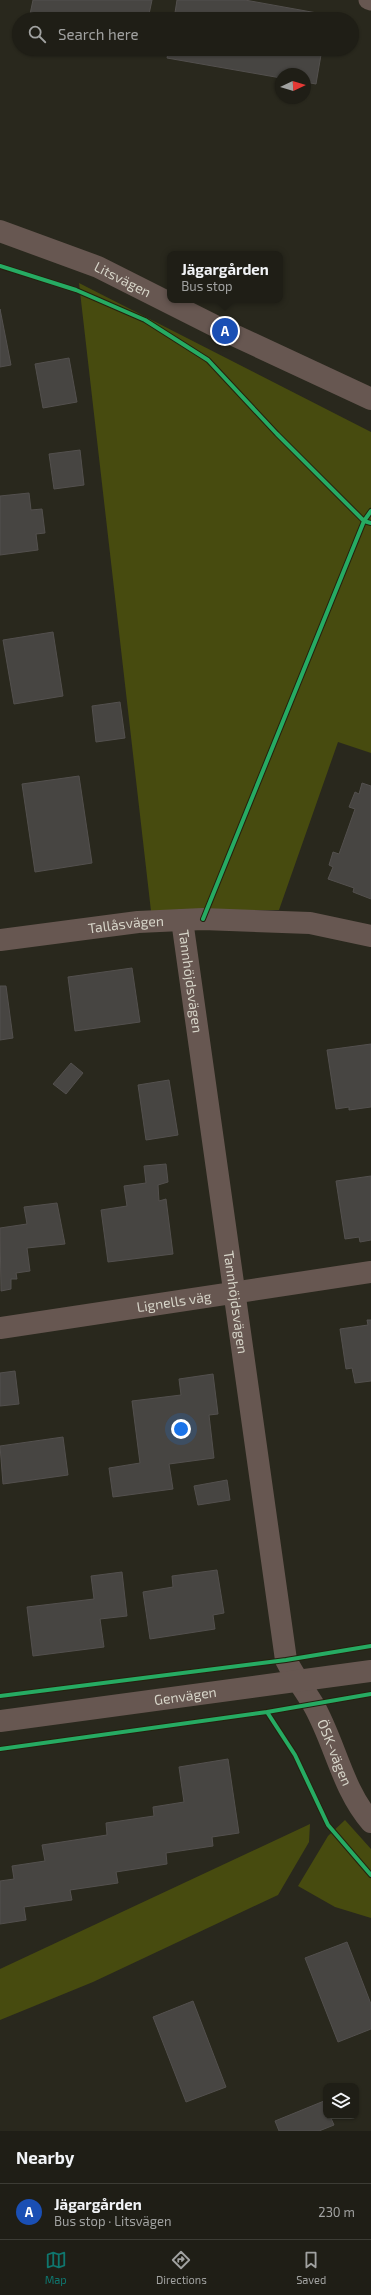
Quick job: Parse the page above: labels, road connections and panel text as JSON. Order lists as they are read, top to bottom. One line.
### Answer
{"streets":{"street":["Litsvägen","Tallåsvägen","Tannhöjdsvägen","Lignells väg","Genvägen","ÖSK-vägen"]},"crossings":[["Tallåsvägen","Tannhöjdsvägen"],["Tannhöjdsvägen","Lignells väg"],["Tannhöjdsvägen","Genvägen"],["Tannhöjdsvägen","ÖSK-vägen"],["Genvägen","ÖSK-vägen"]],"north":"right","page":{"search":"Search here","popup":["Jägargården","Bus stop"],"pins":"A","heading":"Nearby","list":[{"mark":"A","name":"Jägargården","note":"Bus stop · Litsvägen","value":"230 m"}],"nav":["Map","Directions","Saved"]}}
